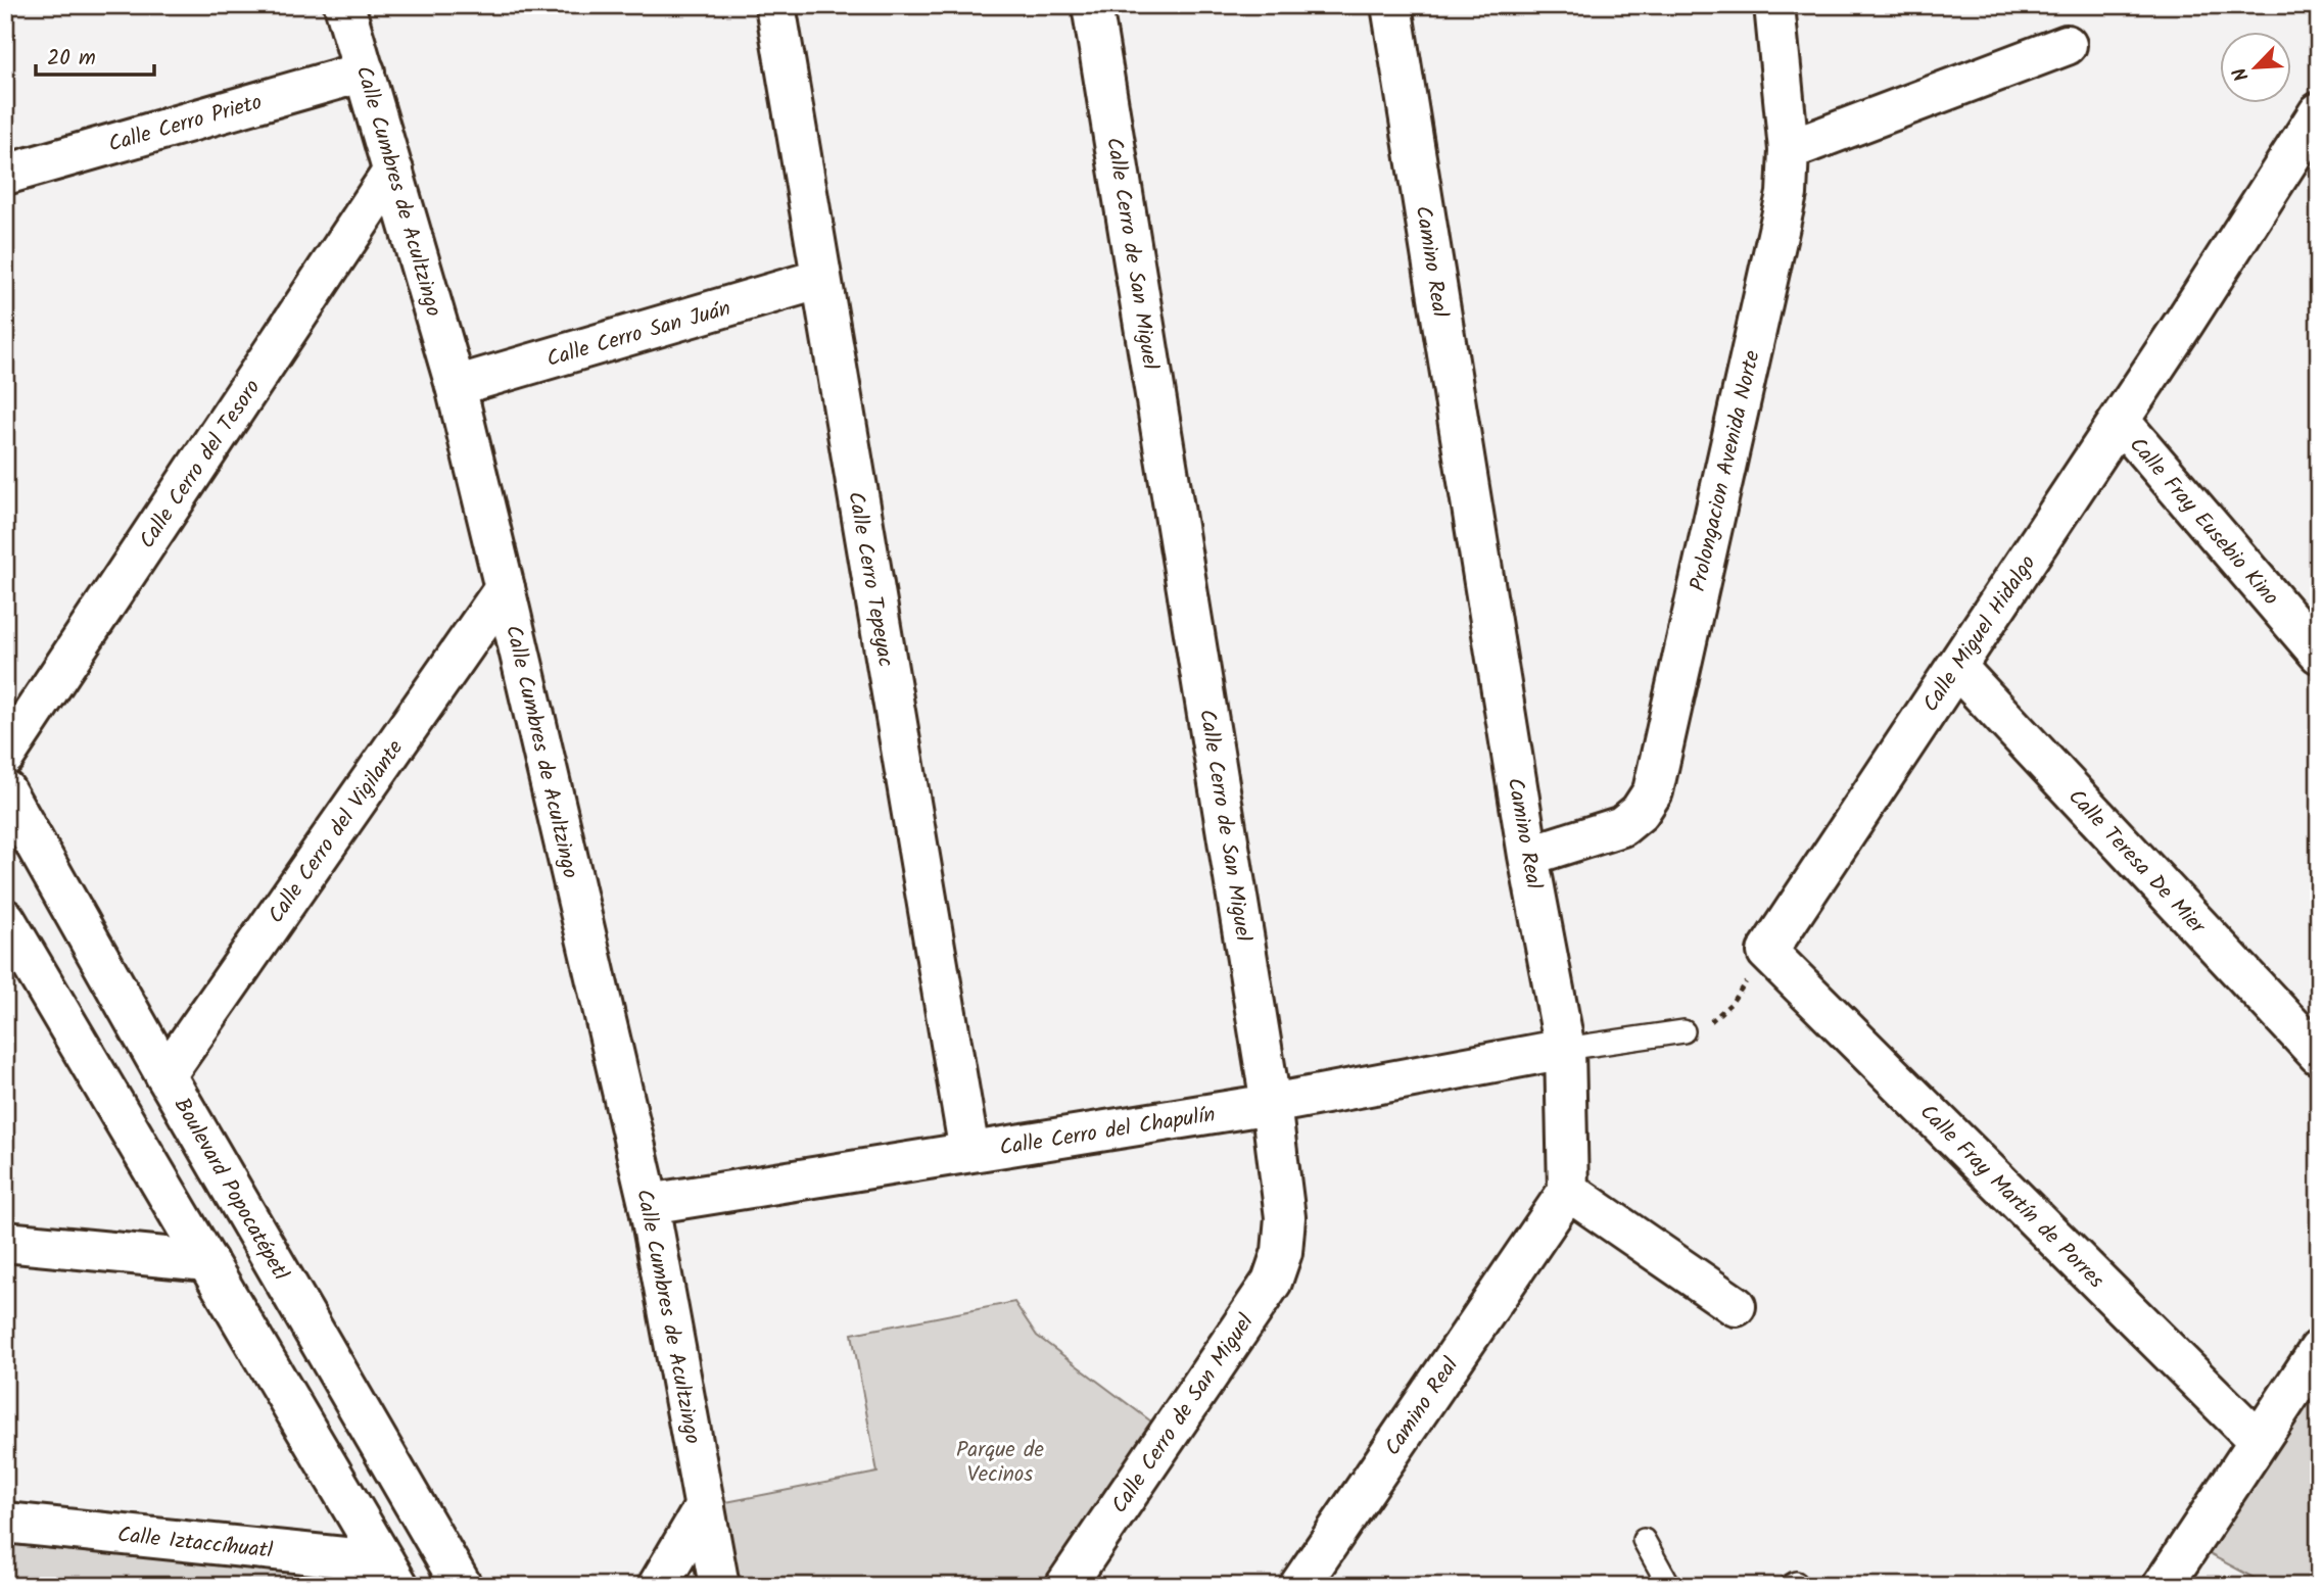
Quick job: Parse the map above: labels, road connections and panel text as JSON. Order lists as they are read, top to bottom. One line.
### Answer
{"streets":{"street":["Calle Cerro Prieto","Calle Cumbres de Acultzingo","Calle Cerro de San Miguel","Camino Real","Calle Cerro San Juán","Calle Cerro del Tesoro","Prolongacion Avenida Norte","Calle Fray Eusebio Kino","Calle Cerro Tepeyac","Calle Miguel Hidalgo","Calle Cerro del Vigilante","Calle Teresa De Mier","Calle Cerro del Chapulín","Boulevard Popocatépetl","Calle Fray Martín de Porres","Calle Iztaccíhuatl"]},"crossings":[["Calle Cerro Prieto","Calle Cumbres de Acultzingo"],["Calle Cumbres de Acultzingo","Calle Cerro San Juán"],["Calle Cumbres de Acultzingo","Calle Cerro del Tesoro"],["Calle Cumbres de Acultzingo","Calle Cerro del Vigilante"],["Calle Cumbres de Acultzingo","Calle Cerro del Chapulín"],["Calle Cerro de San Miguel","Calle Cerro del Chapulín"],["Camino Real","Prolongacion Avenida Norte"],["Camino Real","Calle Cerro del Chapulín"],["Calle Cerro San Juán","Calle Cerro Tepeyac"],["Calle Fray Eusebio Kino","Calle Miguel Hidalgo"],["Calle Cerro Tepeyac","Calle Cerro del Chapulín"],["Calle Miguel Hidalgo","Calle Teresa De Mier"],["Calle Miguel Hidalgo","Calle Fray Martín de Porres"],["Calle Cerro del Vigilante","Boulevard Popocatépetl"]],"parks":["Parque de Vecinos"],"scale_bar":"20 m","north":"bottom left"}
